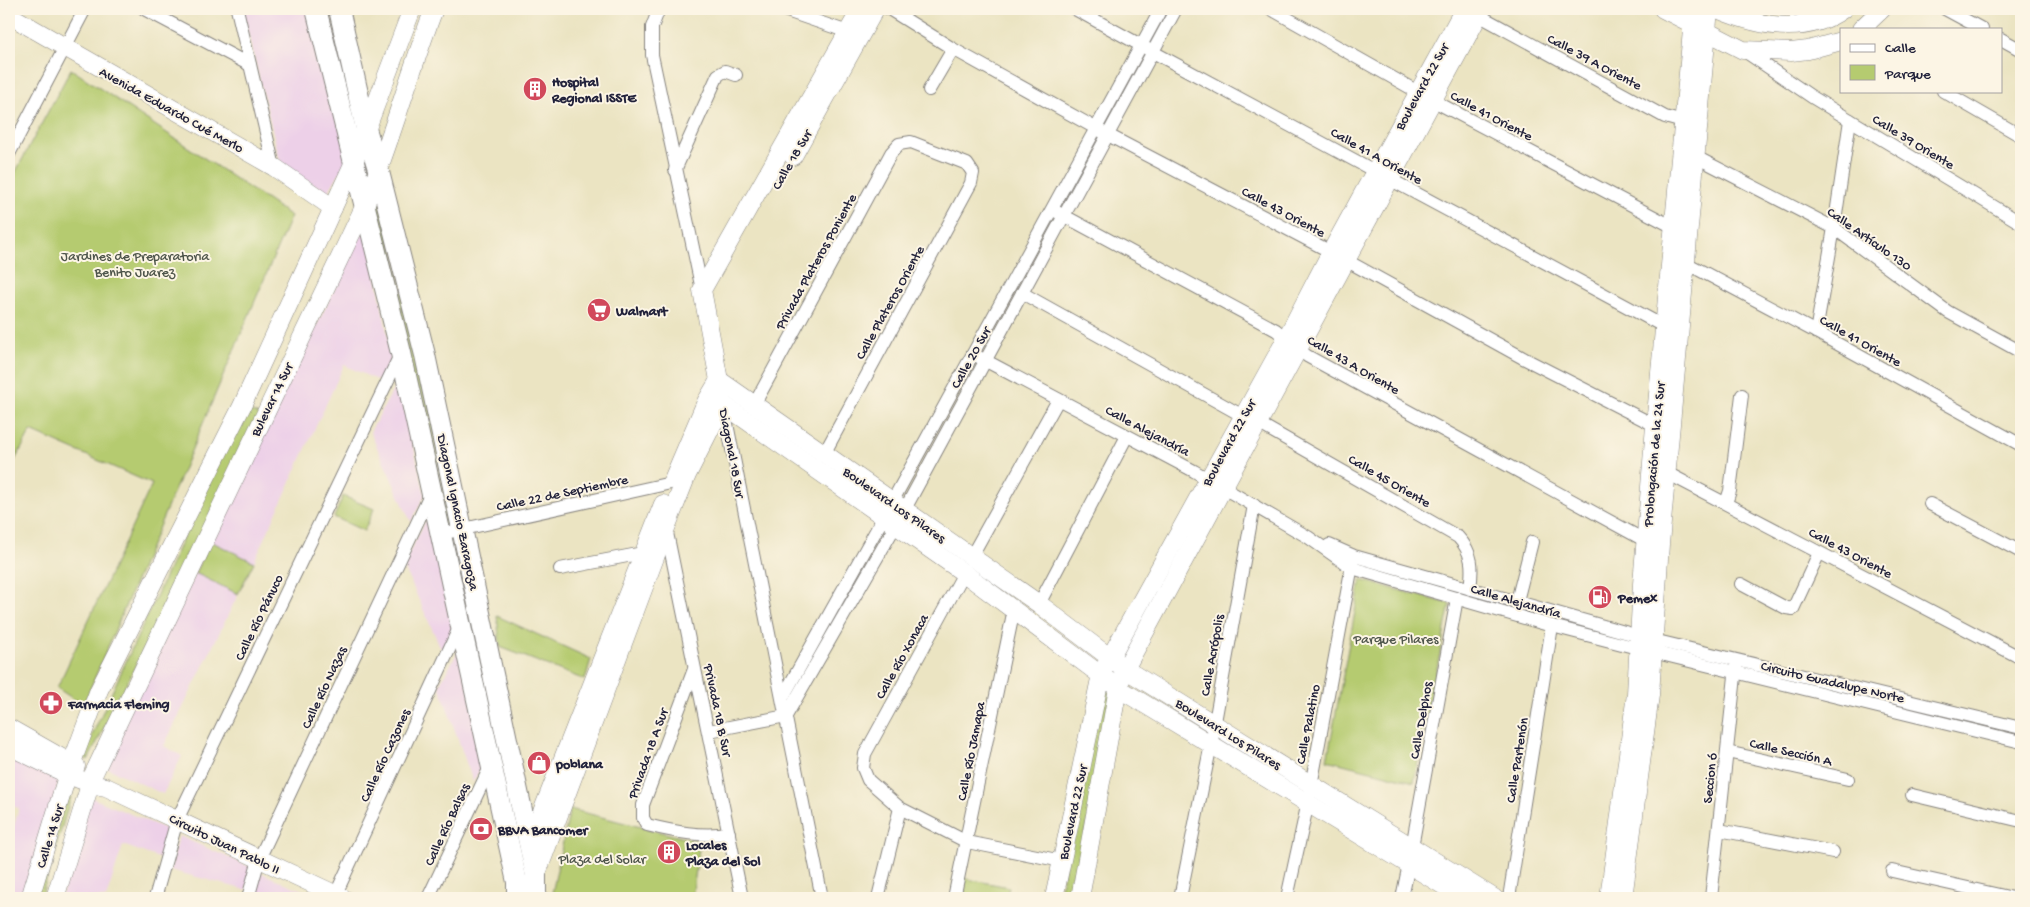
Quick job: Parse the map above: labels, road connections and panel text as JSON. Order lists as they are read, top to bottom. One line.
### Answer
{"streets":{"main road":["Diagonal Ignacio Zaragoza"],"street":["Calle 39 A Oriente","Boulevard 22 Sur","Avenida Eduardo Cué Merlo","Calle 41 Oriente","Calle 39 Oriente","Calle 41 A Oriente","Calle 18 Sur","Calle 43 Oriente","Calle Artículo 130","Privada Plateros Poniente","Calle Plateros Oriente","Calle 20 Sur","Calle 43 A Oriente","Bulevar 14 Sur","Calle Alejandría","Diagonal 18 Sur","Prolongación de la 24 Sur","Calle 45 Oriente","Calle 22 de Septiembre","Boulevard Los Pilares","Calle Río Pánuco","Calle Acrópolis","Calle Río Xonaca","Circuito Guadalupe Norte","Calle Río Nazas","Privada 18 B Sur","Calle Delphos","Calle Palatino","Calle Río Jamapa","Calle Sección A","Privada 18 A Sur","Calle Río Cazones","Calle Partenón","Seccion ó","Calle Río Balsas","Calle 14 Sur","Circuito Juan Pablo II"]},"crossings":[["Calle 39 A Oriente","Boulevard 22 Sur"],["Calle 39 A Oriente","Prolongación de la 24 Sur"],["Boulevard 22 Sur","Calle 41 Oriente"],["Boulevard 22 Sur","Calle 41 A Oriente"],["Boulevard 22 Sur","Calle 43 Oriente"],["Boulevard 22 Sur","Calle 43 A Oriente"],["Boulevard 22 Sur","Calle Alejandría"],["Boulevard 22 Sur","Calle 45 Oriente"],["Boulevard 22 Sur","Boulevard Los Pilares"],["Avenida Eduardo Cué Merlo","Bulevar 14 Sur"],["Calle 41 Oriente","Prolongación de la 24 Sur"],["Calle 41 A Oriente","Calle 20 Sur"],["Calle 41 A Oriente","Prolongación de la 24 Sur"],["Calle 18 Sur","Diagonal 18 Sur"],["Calle 43 Oriente","Calle 20 Sur"],["Calle 43 Oriente","Prolongación de la 24 Sur"],["Calle Artículo 130","Prolongación de la 24 Sur"],["Privada Plateros Poniente","Calle Plateros Oriente"],["Privada Plateros Poniente","Boulevard Los Pilares"],["Calle Plateros Oriente","Boulevard Los Pilares"],["Calle 20 Sur","Calle 43 A Oriente"],["Calle 20 Sur","Calle Alejandría"],["Calle 20 Sur","Diagonal 18 Sur"],["Calle 20 Sur","Calle 45 Oriente"],["Calle 20 Sur","Boulevard Los Pilares"],["Calle 43 A Oriente","Prolongación de la 24 Sur"],["Bulevar 14 Sur","Diagonal Ignacio Zaragoza"],["Bulevar 14 Sur","Calle 14 Sur"],["Bulevar 14 Sur","Circuito Juan Pablo II"],["Calle Alejandría","Prolongación de la 24 Sur"],["Calle Alejandría","Calle 45 Oriente"],["Calle Alejandría","Calle Acrópolis"],["Calle Alejandría","Calle Río Xonaca"],["Calle Alejandría","Circuito Guadalupe Norte"],["Calle Alejandría","Calle Delphos"],["Calle Alejandría","Calle Palatino"],["Calle Alejandría","Calle Partenón"],["Diagonal 18 Sur","Boulevard Los Pilares"],["Prolongación de la 24 Sur","Circuito Guadalupe Norte"],["Calle 22 de Septiembre","Diagonal Ignacio Zaragoza"],["Boulevard Los Pilares","Calle Acrópolis"],["Boulevard Los Pilares","Calle Río Xonaca"],["Boulevard Los Pilares","Calle Delphos"],["Boulevard Los Pilares","Calle Palatino"],["Boulevard Los Pilares","Calle Río Jamapa"],["Diagonal Ignacio Zaragoza","Calle Río Pánuco"],["Diagonal Ignacio Zaragoza","Calle Río Nazas"],["Diagonal Ignacio Zaragoza","Calle Río Cazones"],["Diagonal Ignacio Zaragoza","Calle Río Balsas"],["Calle Río Pánuco","Circuito Juan Pablo II"],["Circuito Guadalupe Norte","Seccion ó"],["Calle Río Nazas","Circuito Juan Pablo II"],["Privada 18 B Sur","Privada 18 A Sur"],["Calle Sección A","Seccion ó"],["Calle Río Cazones","Circuito Juan Pablo II"],["Calle 14 Sur","Circuito Juan Pablo II"]],"parks":["Jardines de Preparatoria Benito Juarez","Parque Pilares","Plaza del Solar"],"places":{"building":["Hospital Regional ISSTE","Locales Plaza del Sol"],"supermarket":["Walmart"],"fuel station":["Pemex"],"pharmacy":["Farmacia Fleming"],"shop":["poblana"],"bank":["BBVA Bancomer"]},"legend":["Calle","Parque"]}
